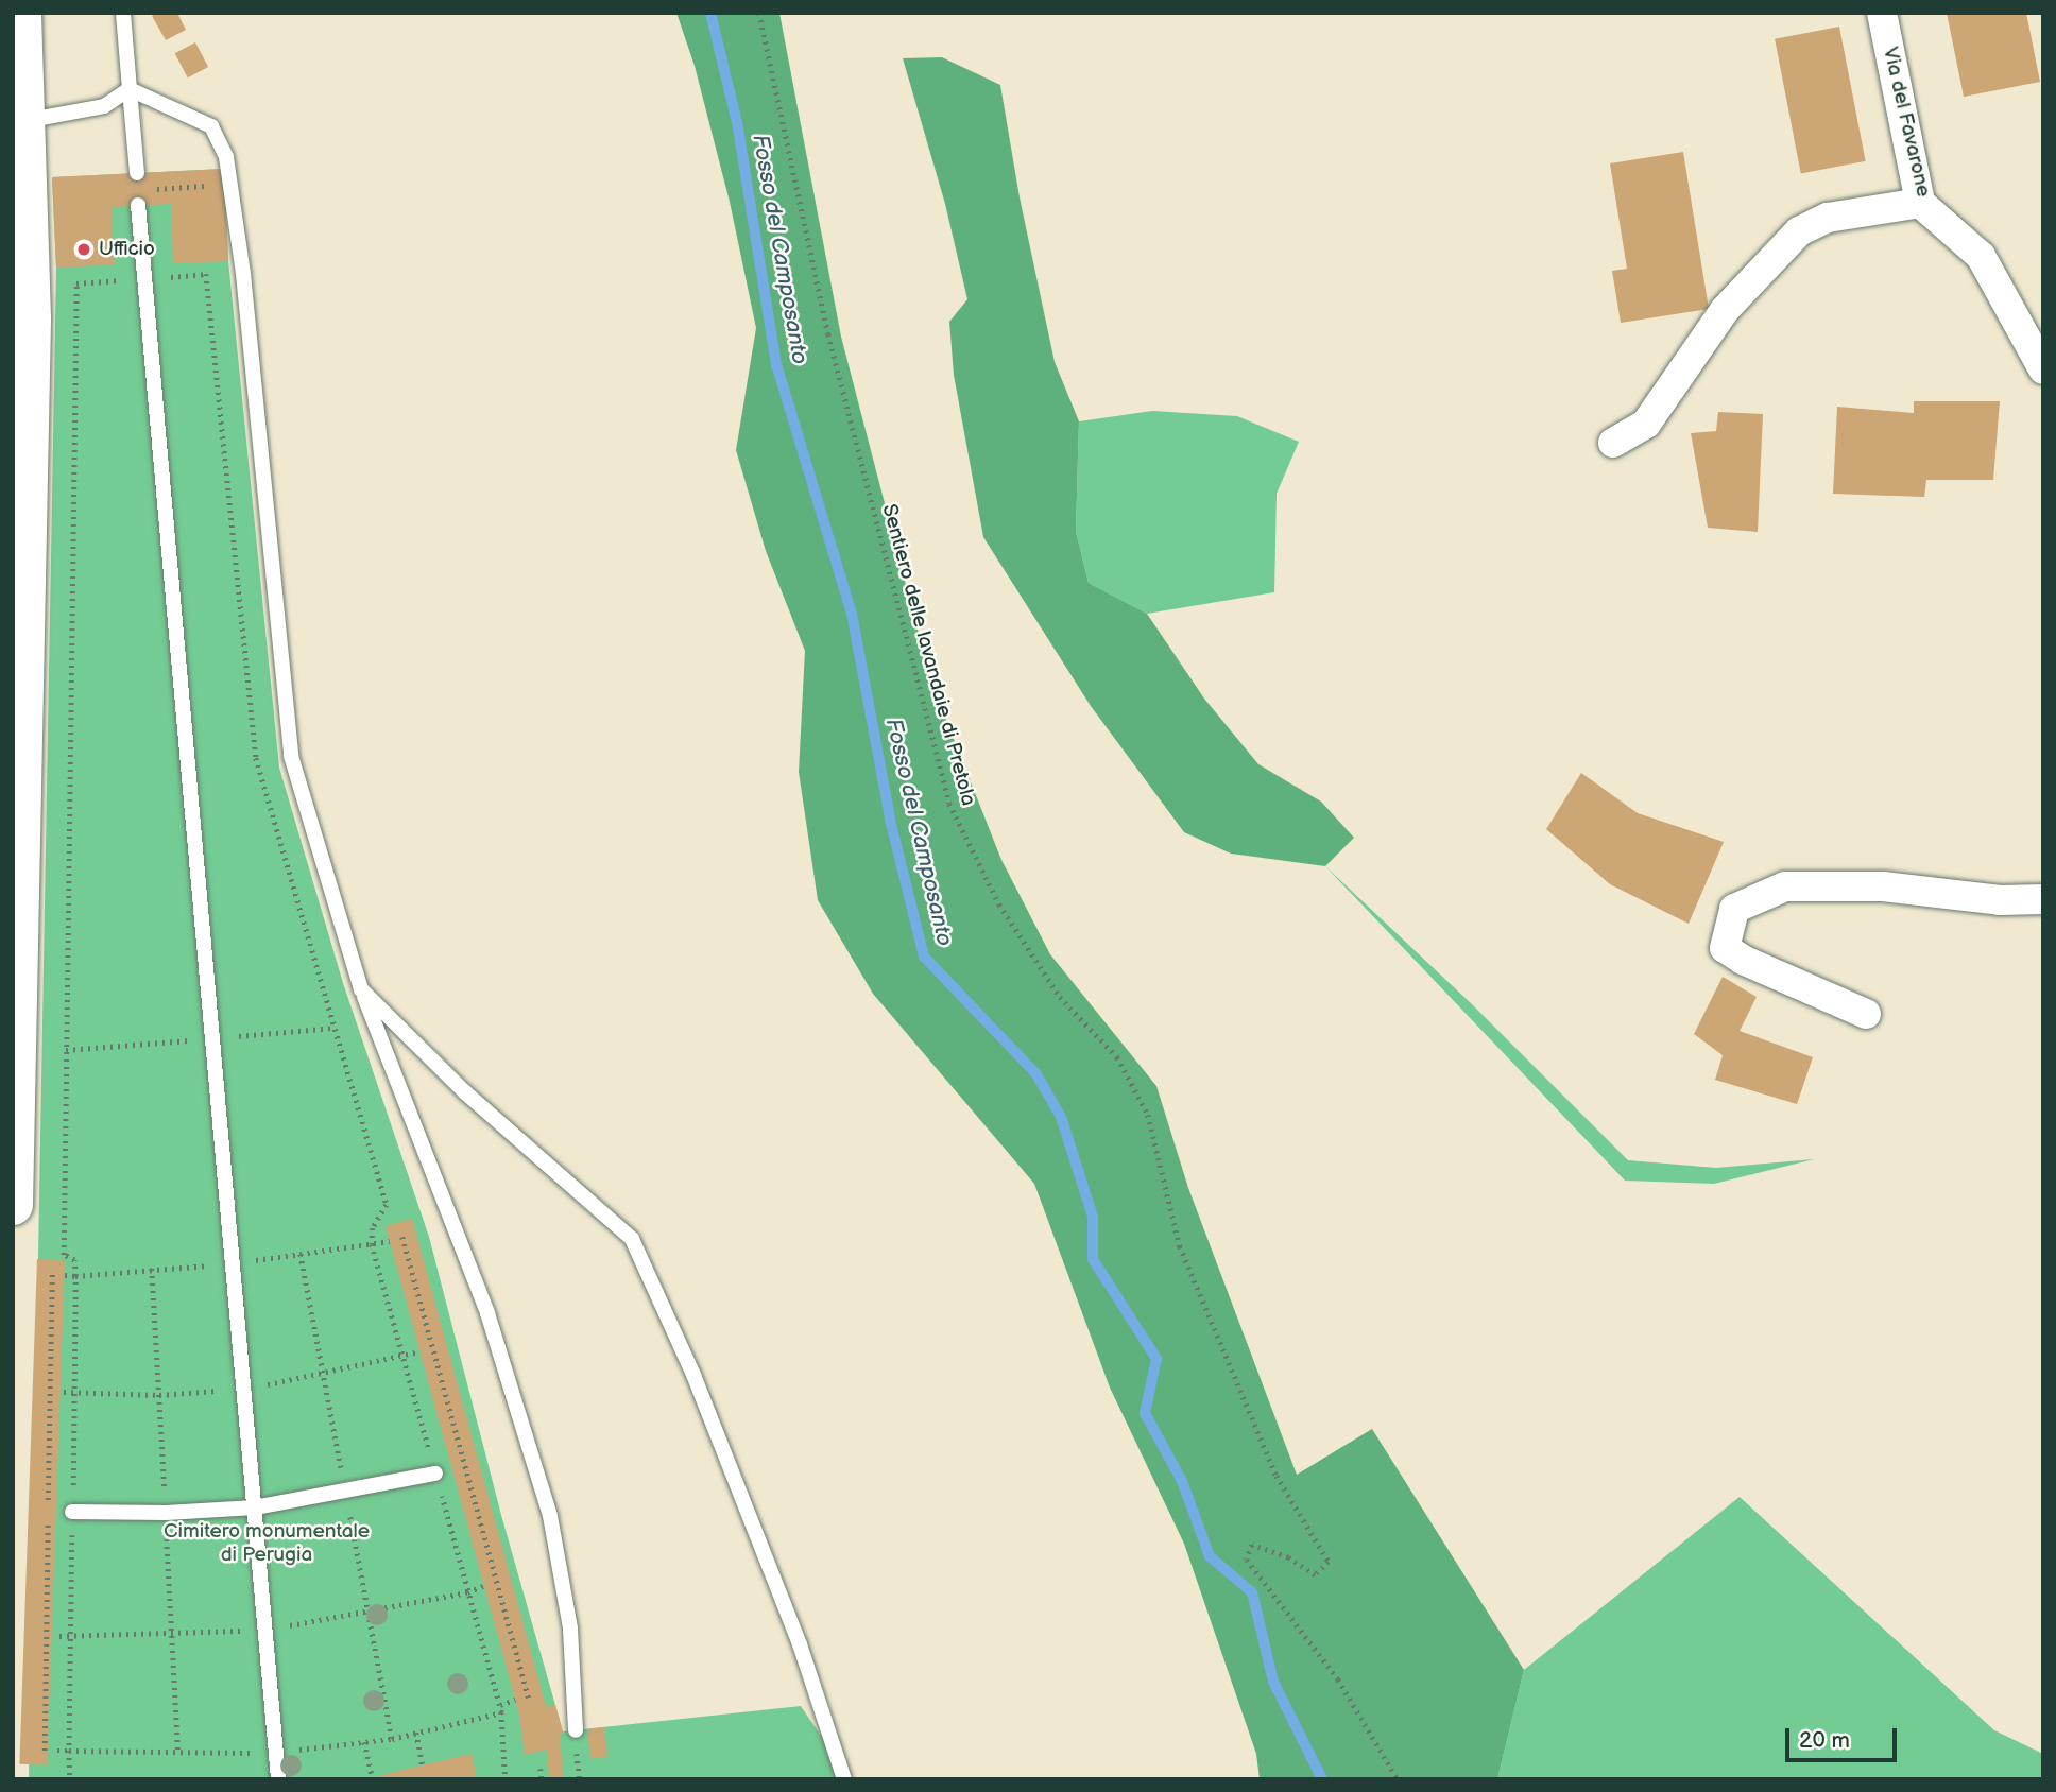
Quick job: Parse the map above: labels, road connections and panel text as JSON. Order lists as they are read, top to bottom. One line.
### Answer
{"streets":{"street":["Via del Favarone"],"path":["Sentiero delle lavandaie di Pretola"]},"water":["Fosso del Camposanto"],"parks":["Cimitero monumentale di Perugia"],"places":["Ufficio"],"scale_bar":"20 m"}
